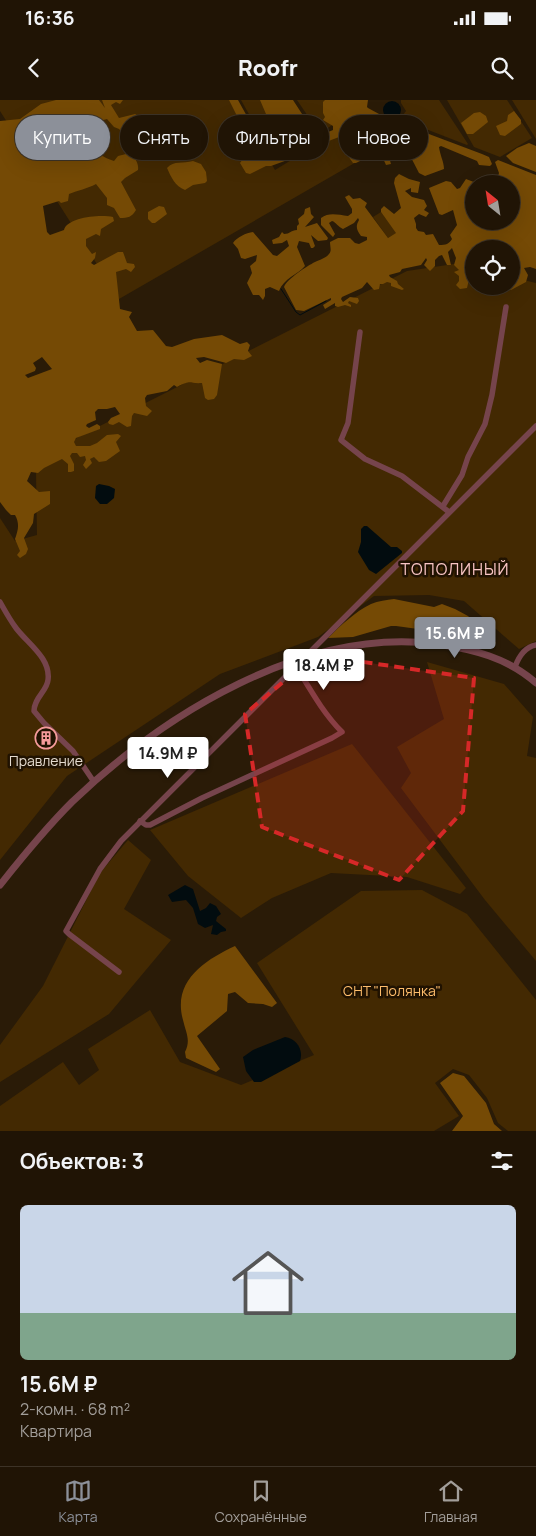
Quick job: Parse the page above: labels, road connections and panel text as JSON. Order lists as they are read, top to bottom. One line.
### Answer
{"districts":["ТОПОЛИНЫЙ"],"parks":["СНТ \"Полянка\""],"places":{"building":["Правление"]},"north":"top left","page":{"status":"16:36","header":"Roofr","chip":["Купить","Снять","Фильтры","Новое"],"price":["15.6M ₽","18.4M ₽","14.9M ₽"],"heading":"Объектов: 3","list":[{"name":"15.6M ₽","note":"2-комн. · 68 m² · Квартира"}],"tabs":["Карта","Сохранённые","Главная"]}}
